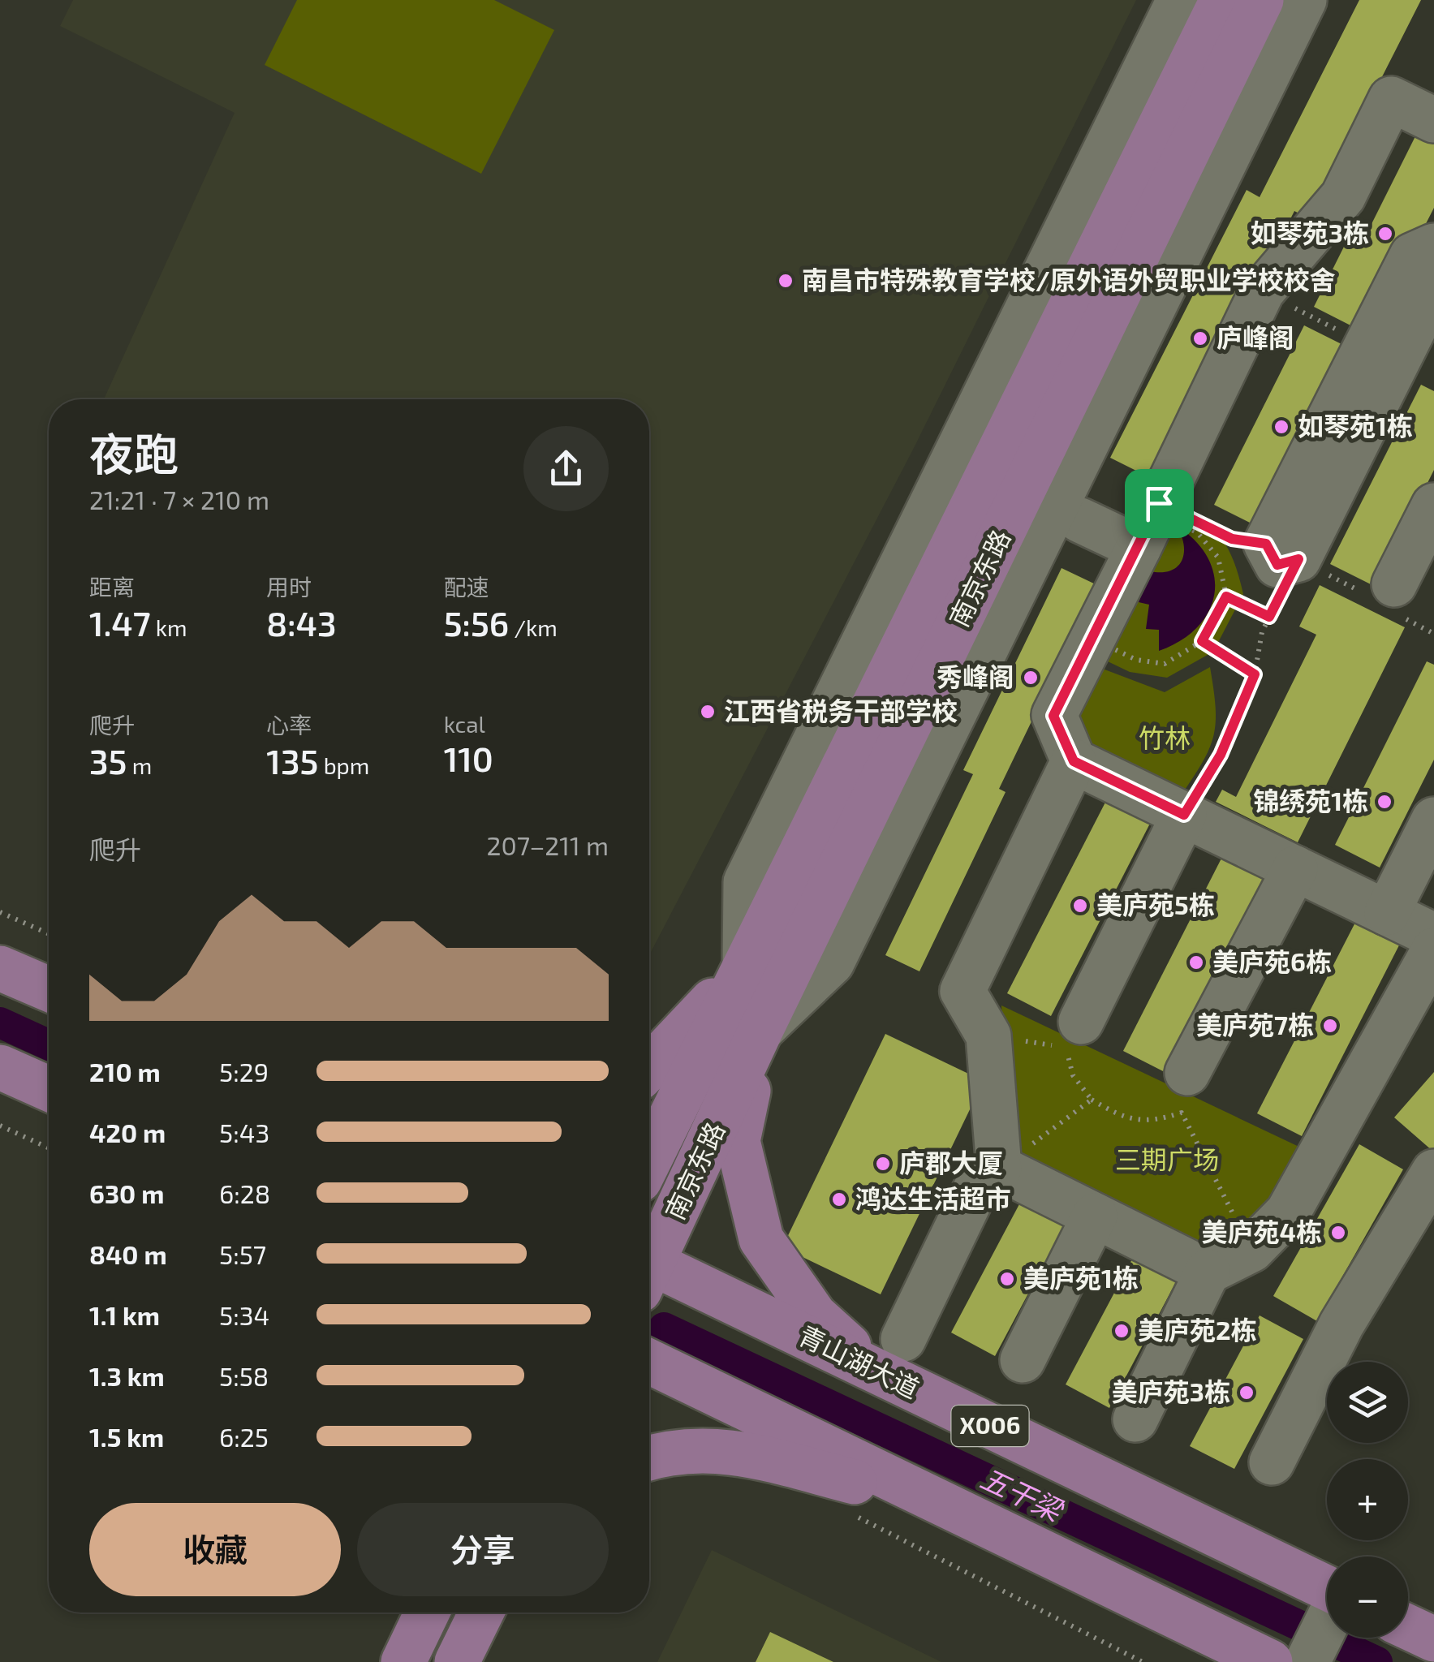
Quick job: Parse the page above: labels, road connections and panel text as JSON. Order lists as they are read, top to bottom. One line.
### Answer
{"streets":{"main road":["南京东路","青山湖大道","X006"]},"water":["五干梁"],"parks":["竹林","三期广场"],"places":["如琴苑3栋","南昌市特殊教育学校/原外语外贸职业学校校舍","庐峰阁","如琴苑1栋","秀峰阁","江西省税务干部学校","锦绣苑1栋","美庐苑5栋","美庐苑6栋","美庐苑7栋","庐郡大厦","鸿达生活超市","美庐苑4栋","美庐苑1栋","美庐苑2栋","美庐苑3栋"],"page":{"heading":["夜跑","21:21 · 7 × 210 m"],"stats":[["距离","1.47 km"],["用时","8:43"],["配速","5:56 /km"],["爬升","35 m"],["心率","135 bpm"],["kcal","110"]],"chart":["爬升","207–211 m"],"list":[{"name":"210 m","note":"5:29"},{"name":"420 m","note":"5:43"},{"name":"630 m","note":"6:28"},{"name":"840 m","note":"5:57"},{"name":"1.1 km","note":"5:34"},{"name":"1.3 km","note":"5:58"},{"name":"1.5 km","note":"6:25"}],"map_buttons":["+","−"],"buttons":["收藏","分享"]}}
